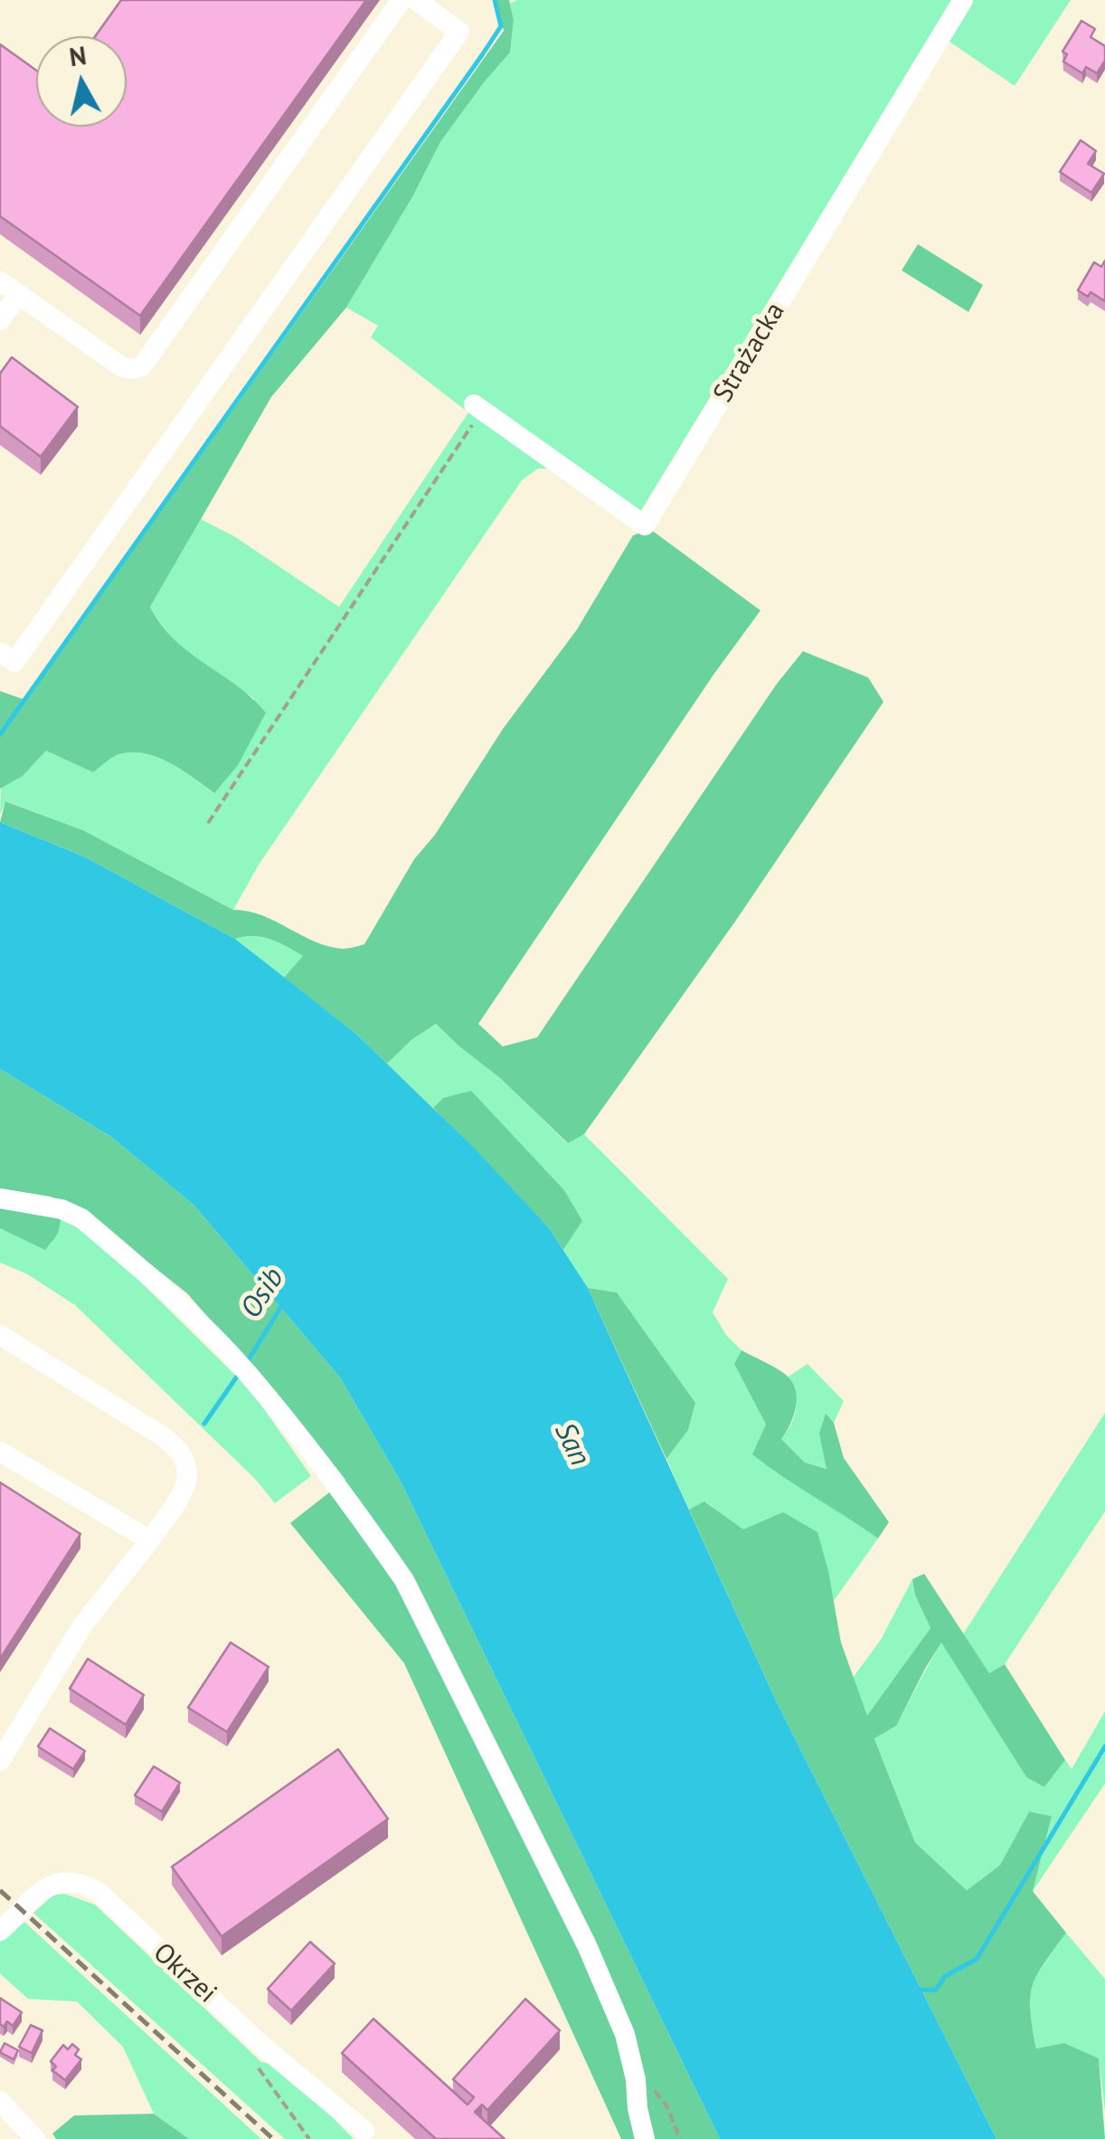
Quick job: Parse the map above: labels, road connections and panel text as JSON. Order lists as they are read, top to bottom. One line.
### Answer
{"streets":{"street":["Strażacka","Okrzei"]},"water":["Osib","San"],"north":"top"}
